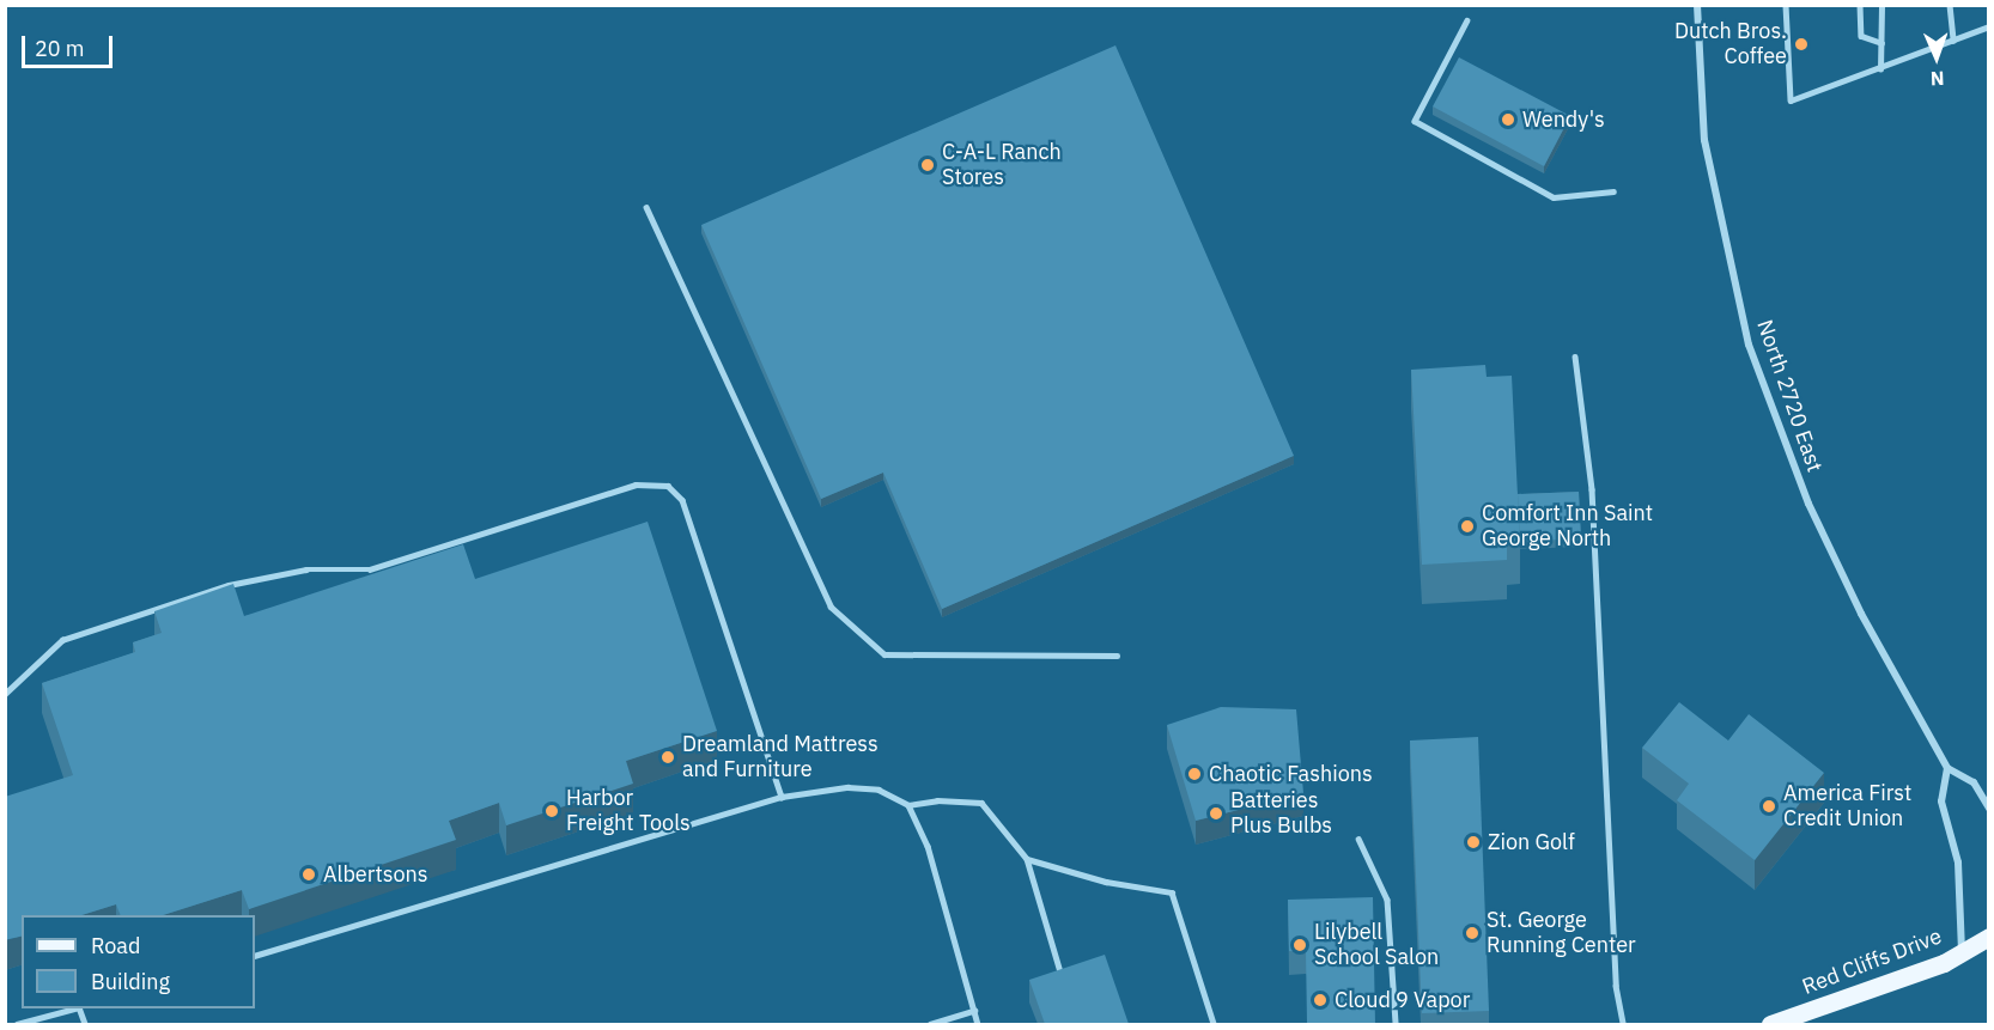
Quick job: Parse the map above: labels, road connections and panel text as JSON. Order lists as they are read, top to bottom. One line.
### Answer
{"streets":{"main road":["Red Cliffs Drive"],"street":["North 2720 East"]},"places":["Dutch Bros. Coffee","Wendy's","C-A-L Ranch Stores","Comfort Inn Saint George North","Dreamland Mattress and Furniture","Chaotic Fashions","America First Credit Union","Harbor Freight Tools","Batteries Plus Bulbs","Zion Golf","Albertsons","St. George Running Center","Lilybell School Salon","Cloud 9 Vapor"],"legend":["Road","Building"],"scale_bar":"20 m","north":"bottom"}
